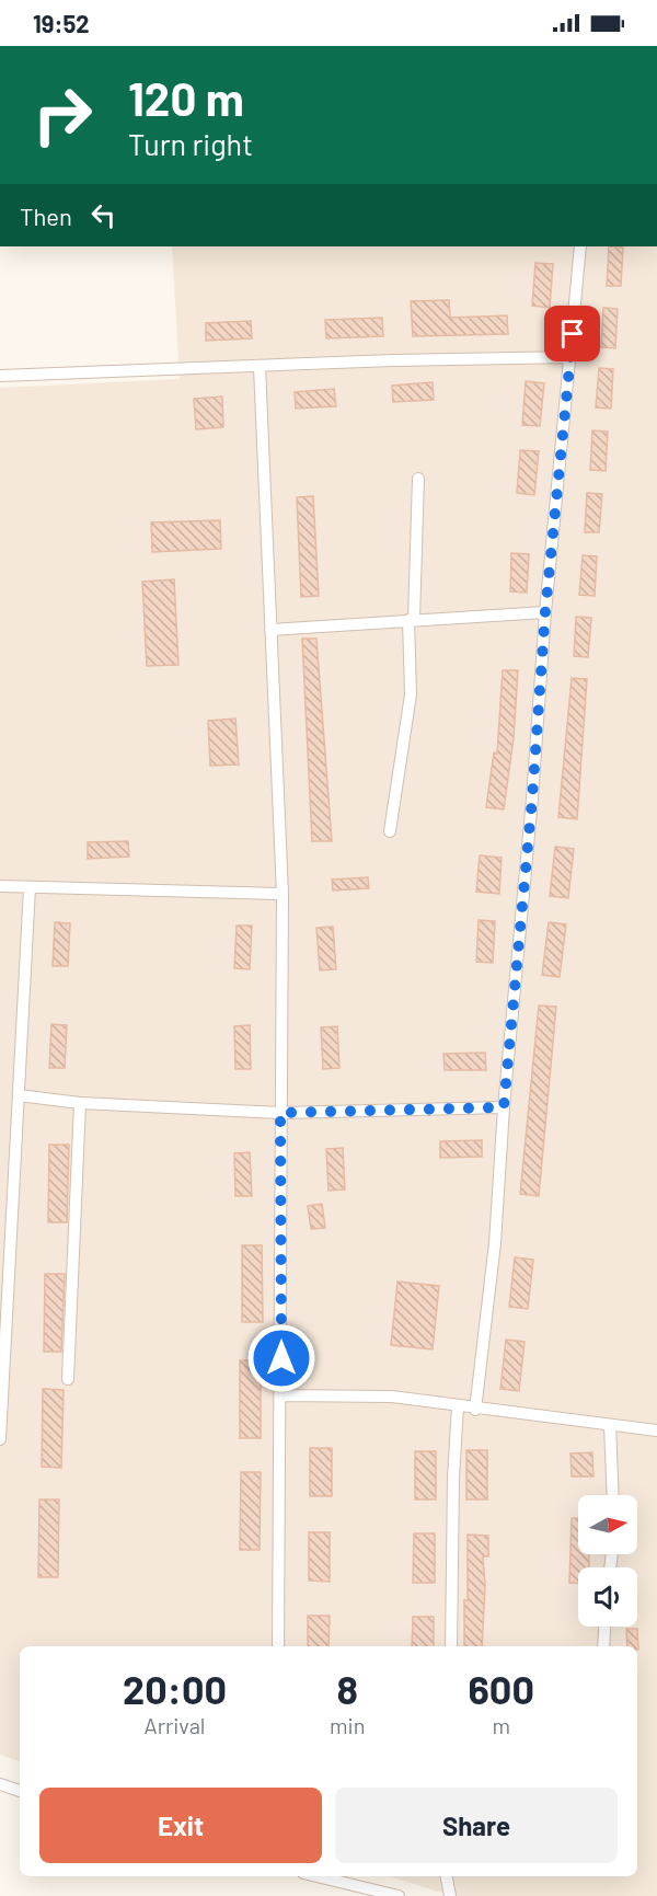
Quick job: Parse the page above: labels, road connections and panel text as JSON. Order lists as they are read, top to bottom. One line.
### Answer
{"north":"right","page":{"status":"19:52","turn":["120 m","Turn right"],"then":"Then","eta":["20:00","Arrival","8","min","600","m"],"buttons":["Exit","Share"]}}
